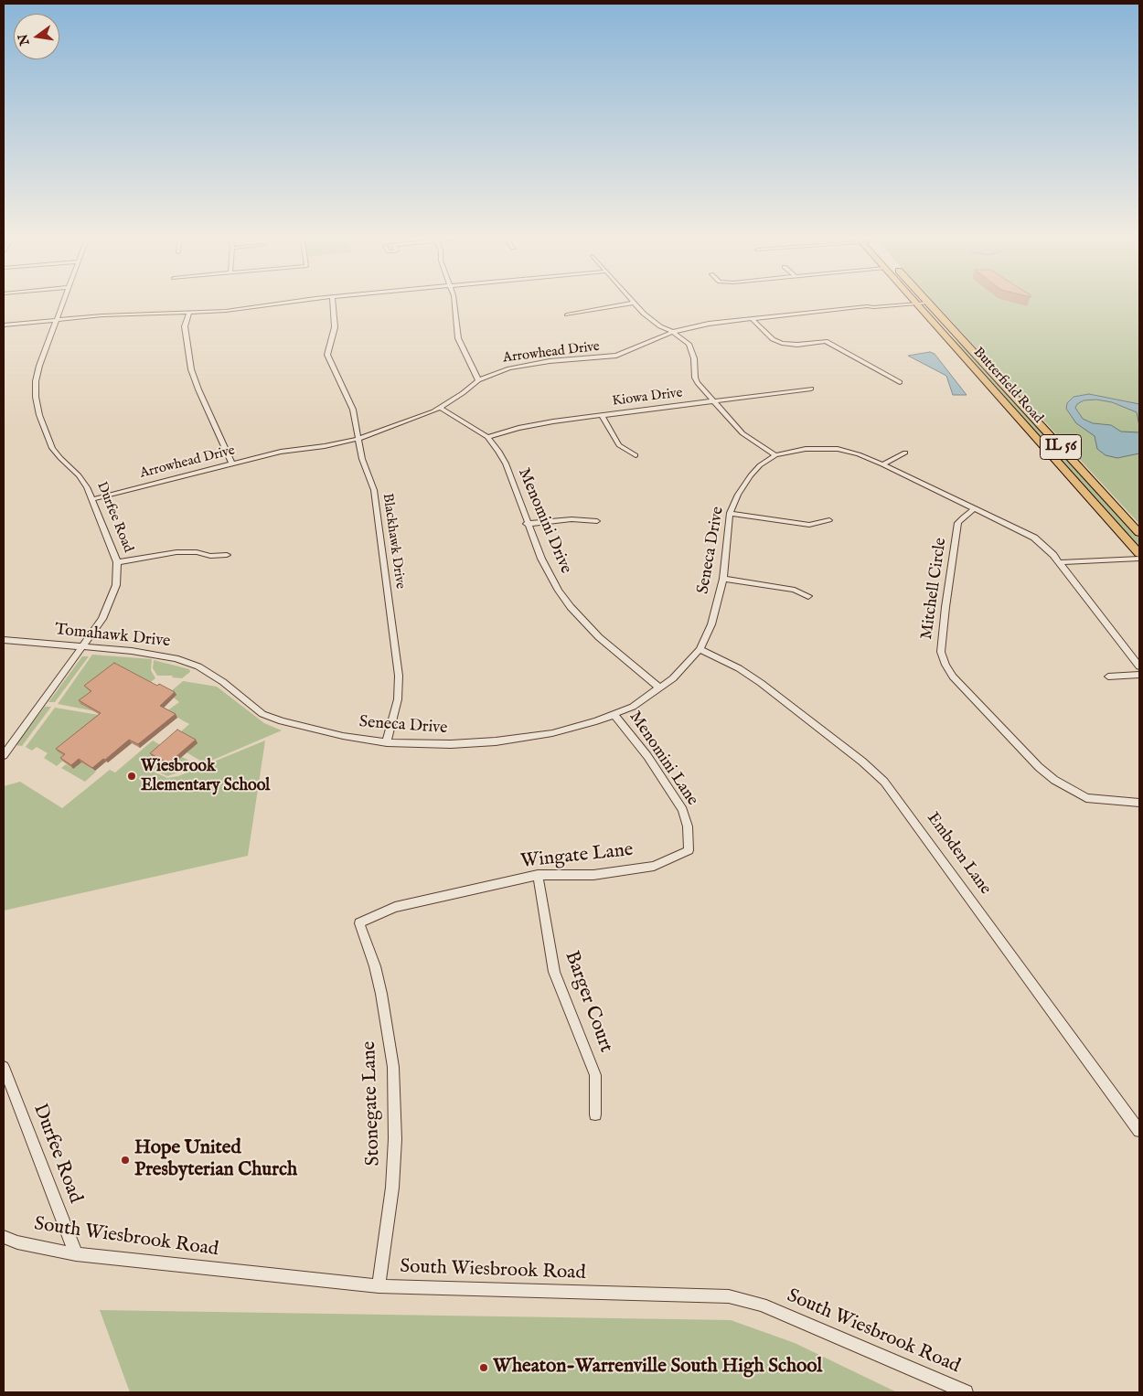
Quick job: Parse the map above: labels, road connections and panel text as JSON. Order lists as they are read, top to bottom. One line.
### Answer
{"streets":{"main road":["Butterfield Road","IL 56"],"street":["Arrowhead Drive","Kiowa Drive","Durfee Road","Menomini Drive","Blackhawk Drive","Seneca Drive","Mitchell Circle","Tomahawk Drive","Menomini Lane","Embden Lane","Wingate Lane","Barger Court","Stonegate Lane","South Wiesbrook Road"]},"crossings":[["Arrowhead Drive","Butterfield Road"],["Arrowhead Drive","Durfee Road"],["Arrowhead Drive","Menomini Drive"],["Arrowhead Drive","Blackhawk Drive"],["Kiowa Drive","Menomini Drive"],["Durfee Road","Tomahawk Drive"],["Durfee Road","South Wiesbrook Road"],["Menomini Drive","Seneca Drive"],["Blackhawk Drive","Seneca Drive"],["Seneca Drive","Mitchell Circle"],["Seneca Drive","Tomahawk Drive"],["Seneca Drive","Menomini Lane"],["Seneca Drive","Embden Lane"],["Menomini Lane","Wingate Lane"],["Wingate Lane","Barger Court"],["Wingate Lane","Stonegate Lane"],["Stonegate Lane","South Wiesbrook Road"]],"places":["Wiesbrook Elementary School","Hope United Presbyterian Church","Wheaton-Warrenville South High School"],"north":"left"}
